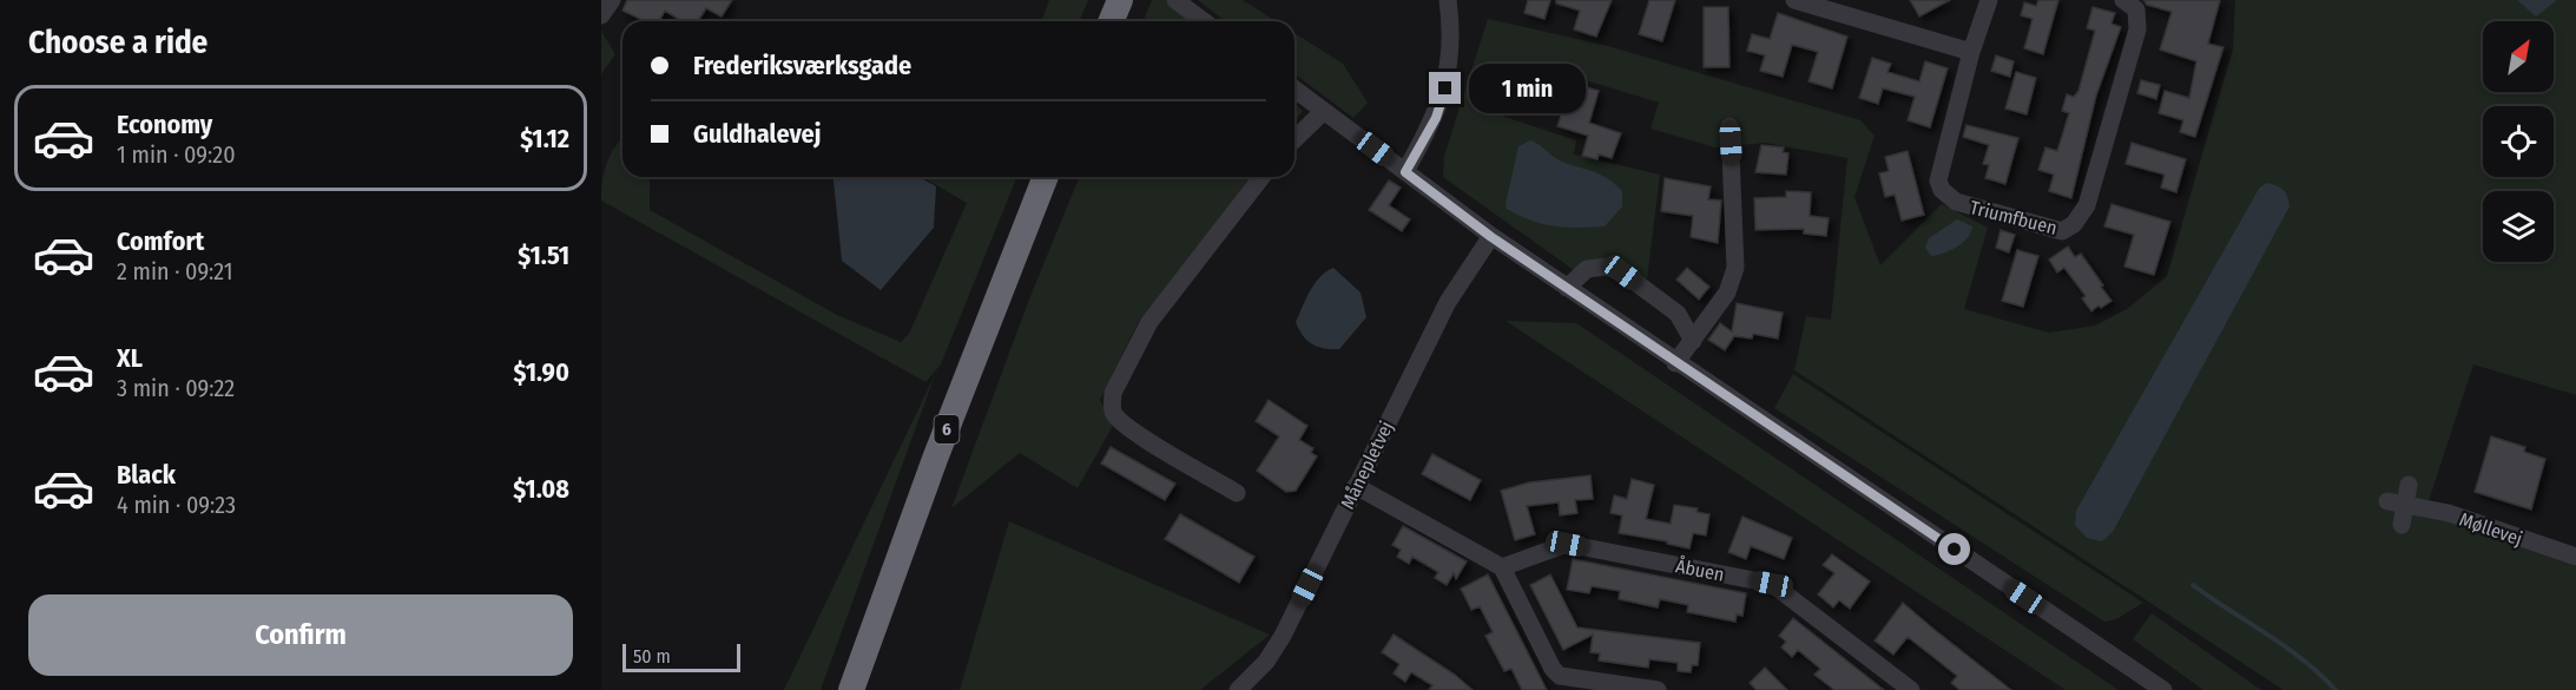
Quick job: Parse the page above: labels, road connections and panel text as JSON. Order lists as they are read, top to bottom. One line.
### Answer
{"streets":{"highway":["6"],"street":["Triumfbuen","Månepletvej","Møllevej","Åbuen"]},"scale_bar":"50 m","north":"top right","page":{"heading":"Choose a ride","banner":["Frederiksværksgade","Guldhalevej"],"bubble":"1 min","list":[{"name":"Economy","note":"1 min · 09:20","value":"$1.12"},{"name":"Comfort","note":"2 min · 09:21","value":"$1.51"},{"name":"XL","note":"3 min · 09:22","value":"$1.90"},{"name":"Black","note":"4 min · 09:23","value":"$1.08"}],"buttons":"Confirm","scale":"50 m"}}
